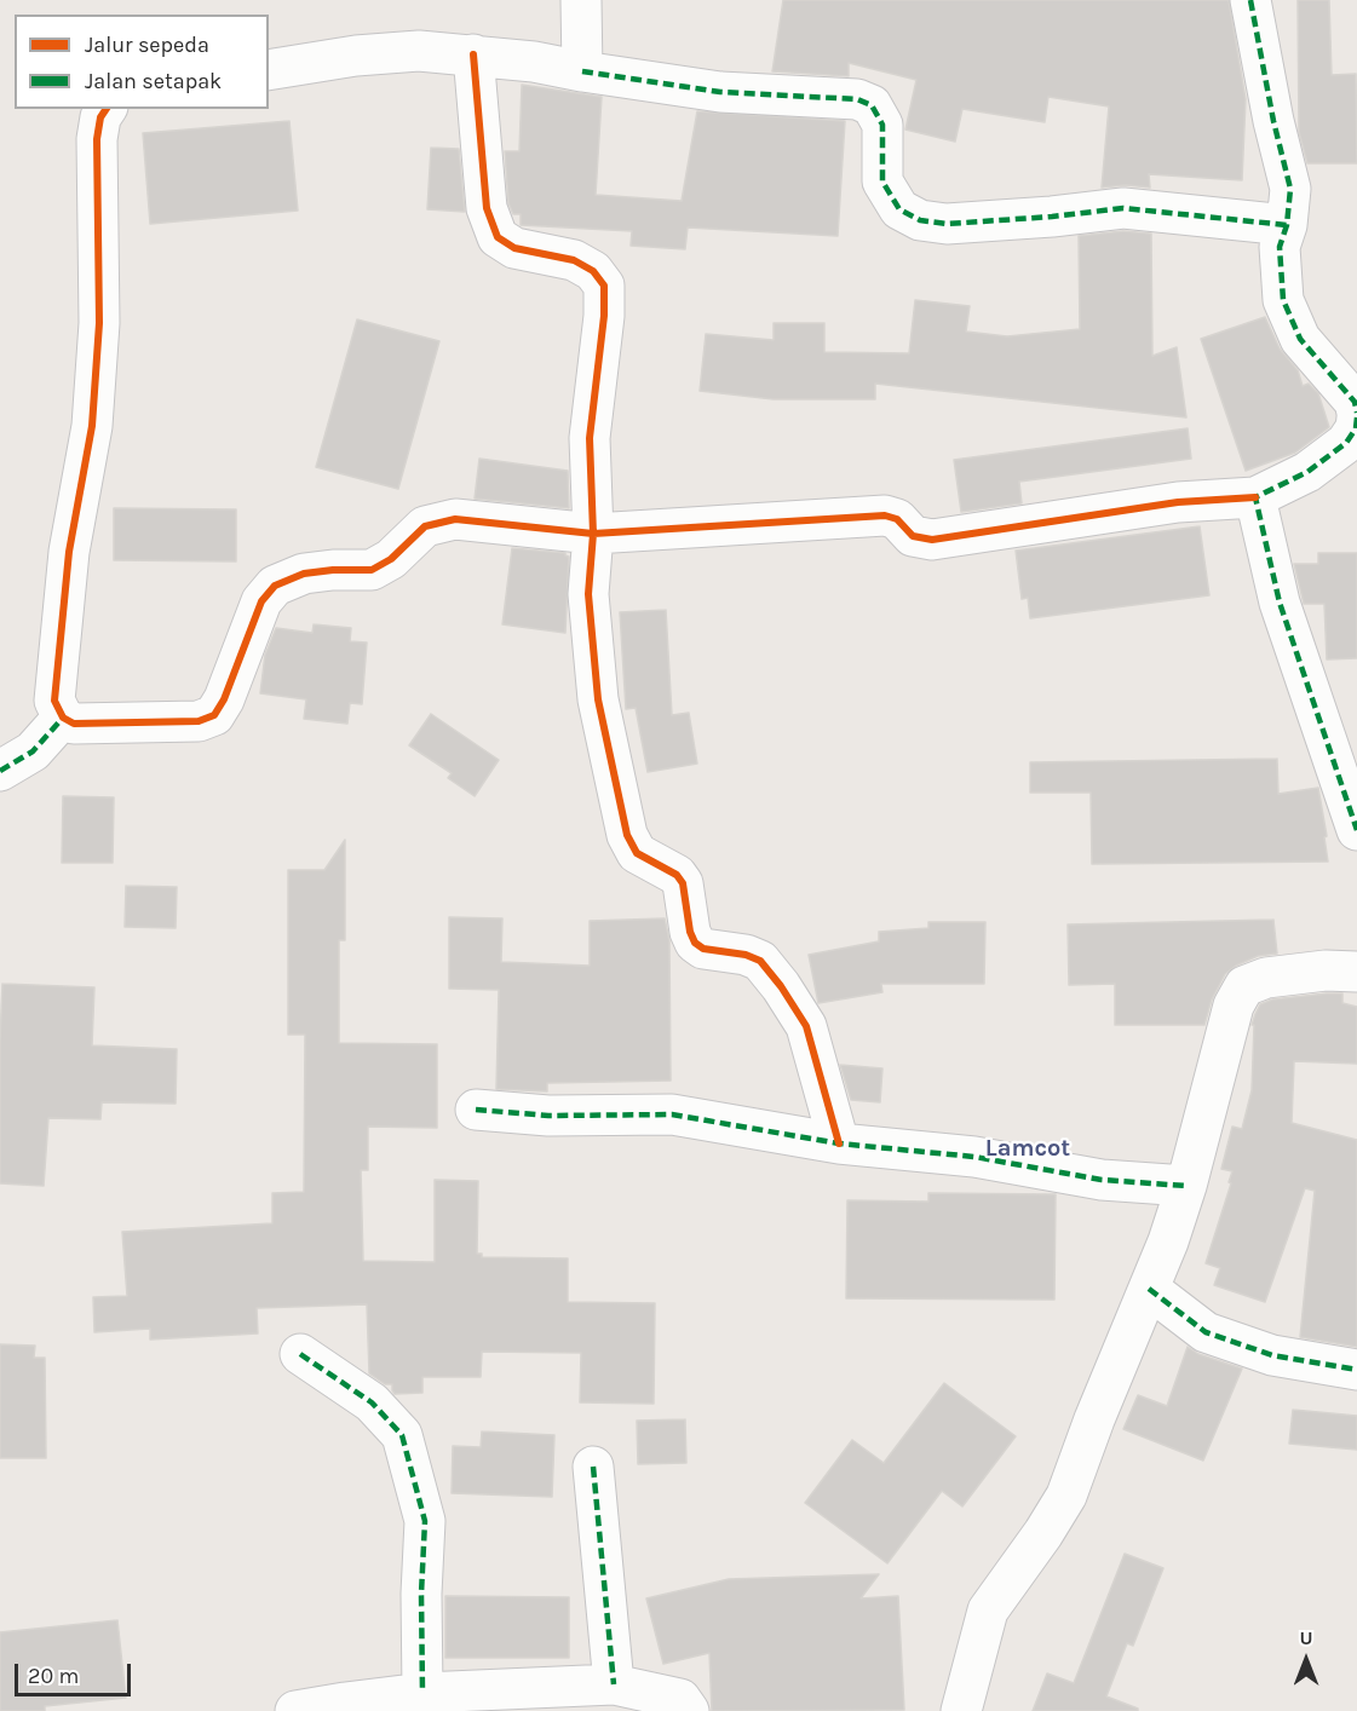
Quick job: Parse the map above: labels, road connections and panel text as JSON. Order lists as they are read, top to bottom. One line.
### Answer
{"districts":["Lamcot"],"legend":["Jalur sepeda","Jalan setapak"],"scale_bar":"20 m","north":"top"}
